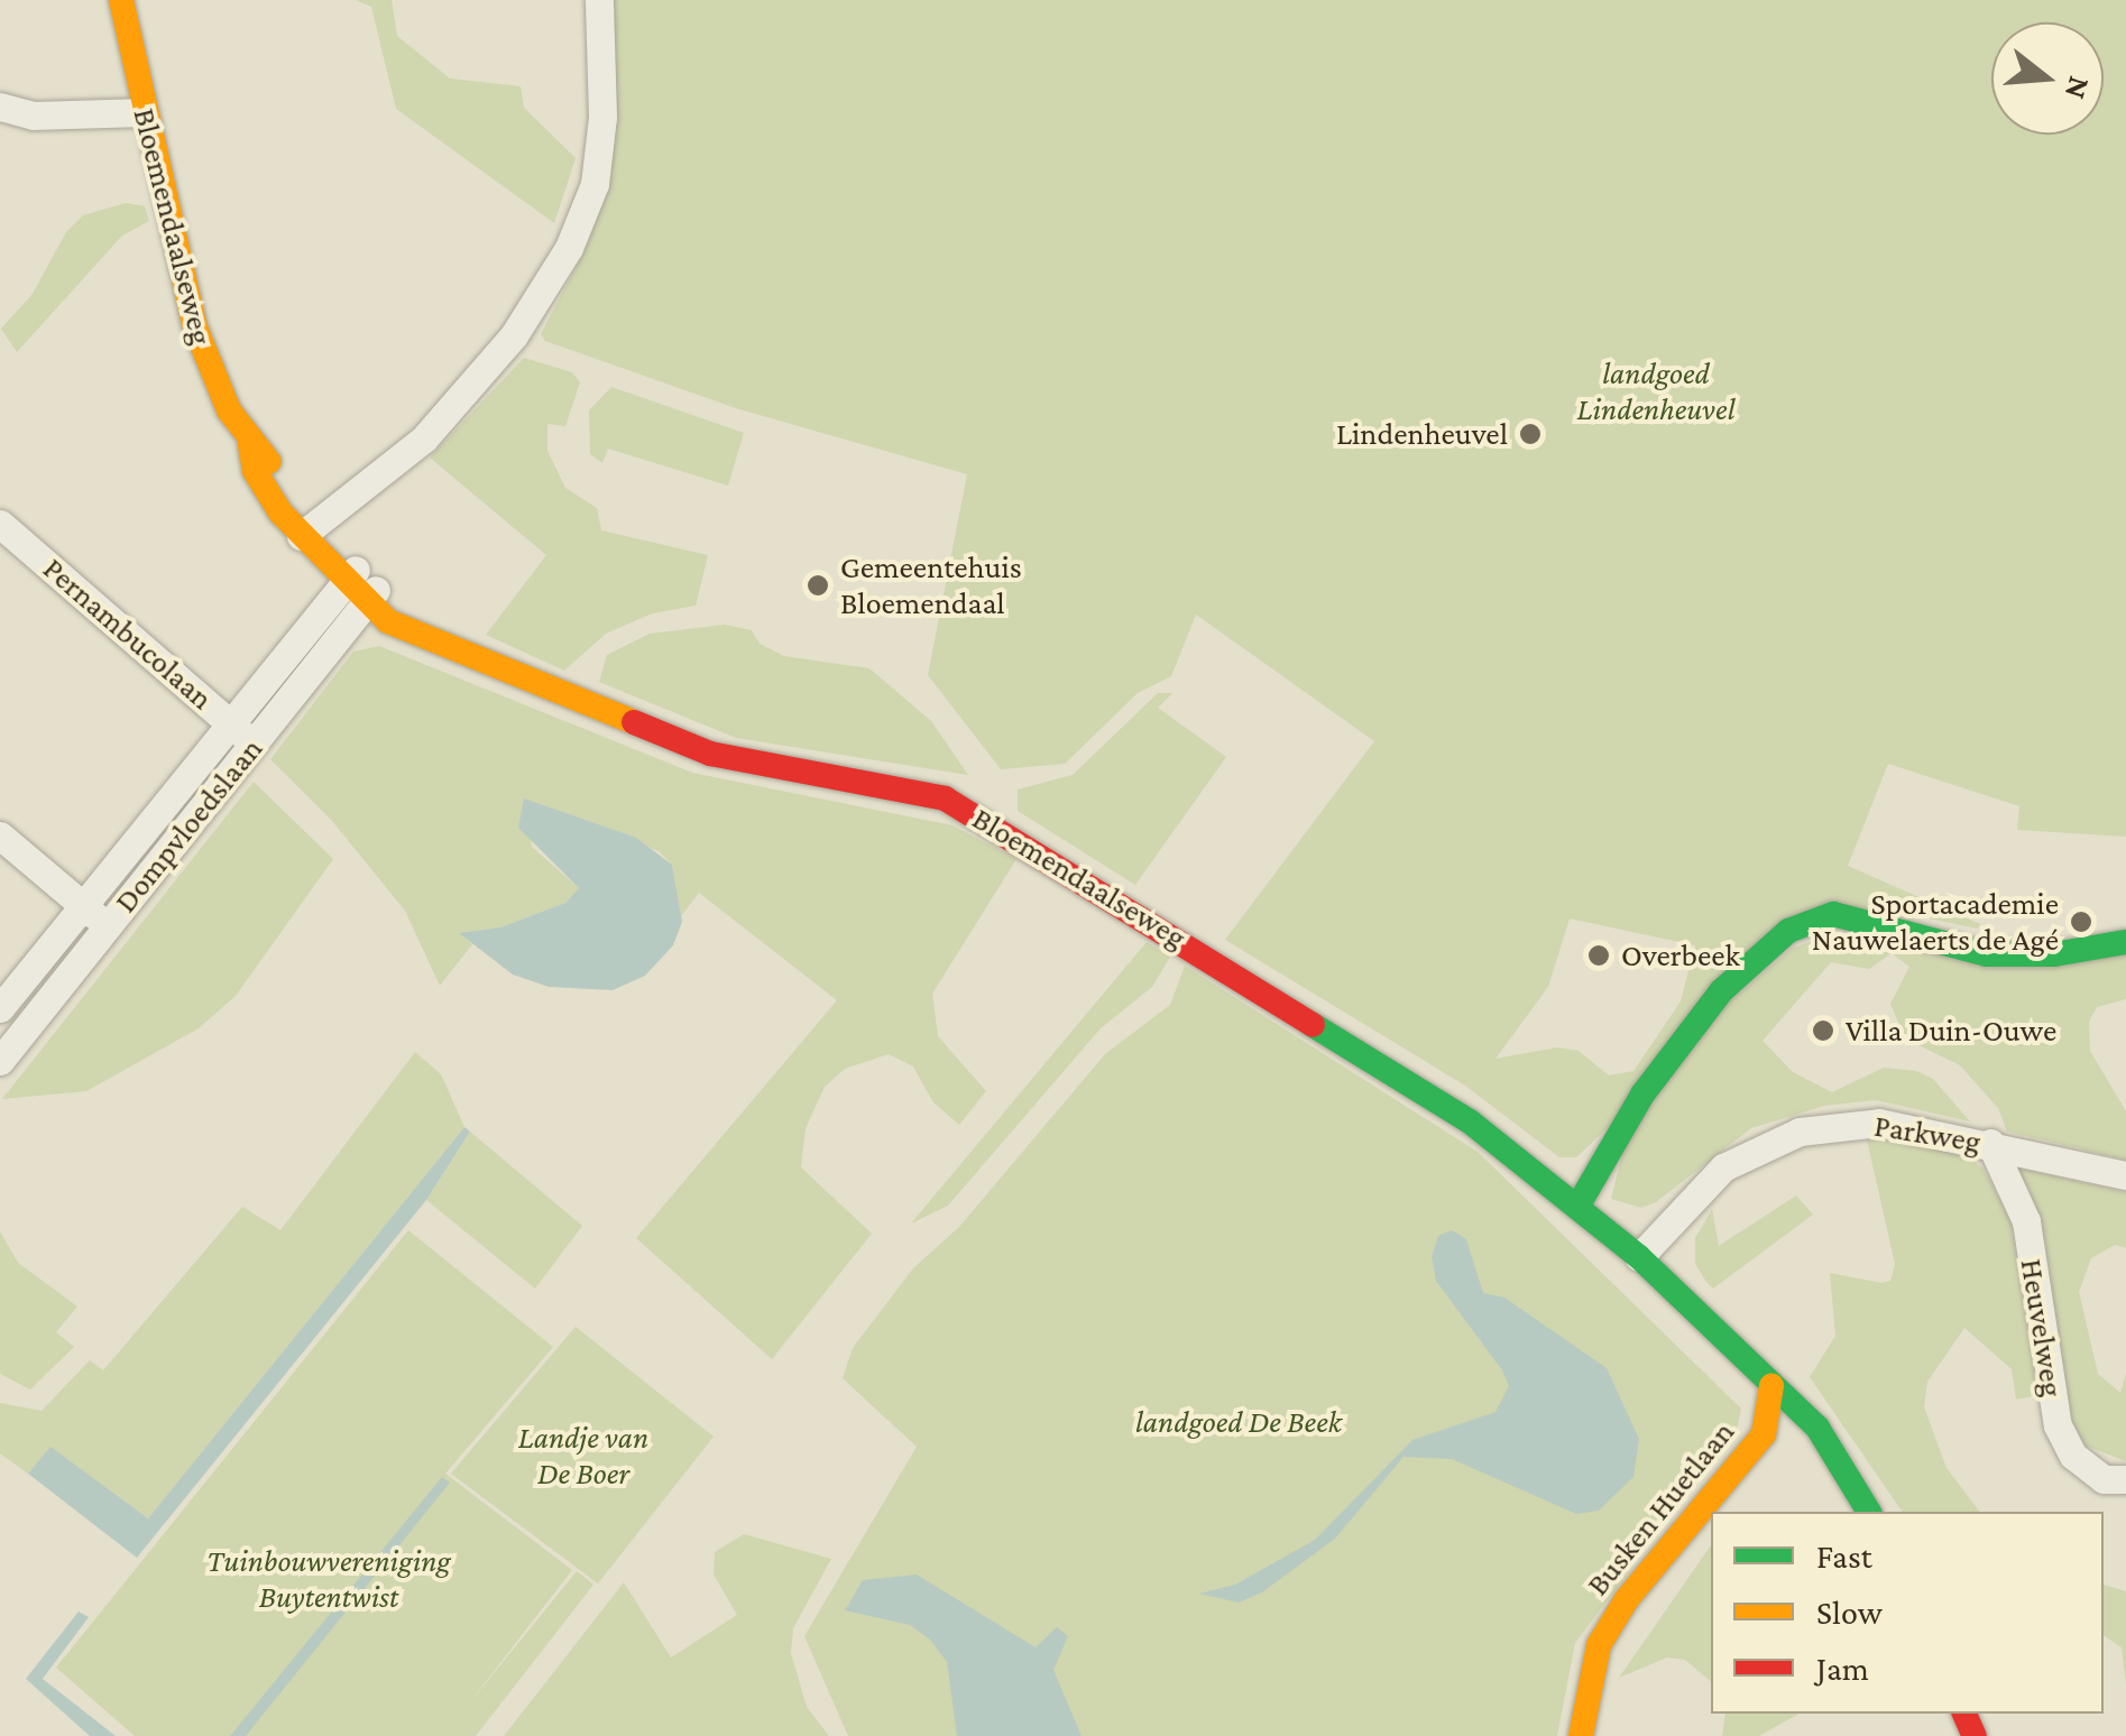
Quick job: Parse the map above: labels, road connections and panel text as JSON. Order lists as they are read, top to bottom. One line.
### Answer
{"streets":{"street":["Bloemendaalseweg","Pernambucolaan","Dompvloedslaan","Parkweg","Heuvelweg","Busken Huetlaan"]},"crossings":[["Bloemendaalseweg","Dompvloedslaan"],["Bloemendaalseweg","Parkweg"],["Bloemendaalseweg","Busken Huetlaan"],["Pernambucolaan","Dompvloedslaan"],["Parkweg","Heuvelweg"]],"parks":["landgoed Lindenheuvel","landgoed De Beek","Landje van De Boer","Tuinbouwvereniging Buytentwist"],"places":["Lindenheuvel","Gemeentehuis Bloemendaal","Sportacademie Nauwelaerts de Agé","Overbeek","Villa Duin-Ouwe"],"legend":["Fast","Slow","Jam"],"north":"right"}
